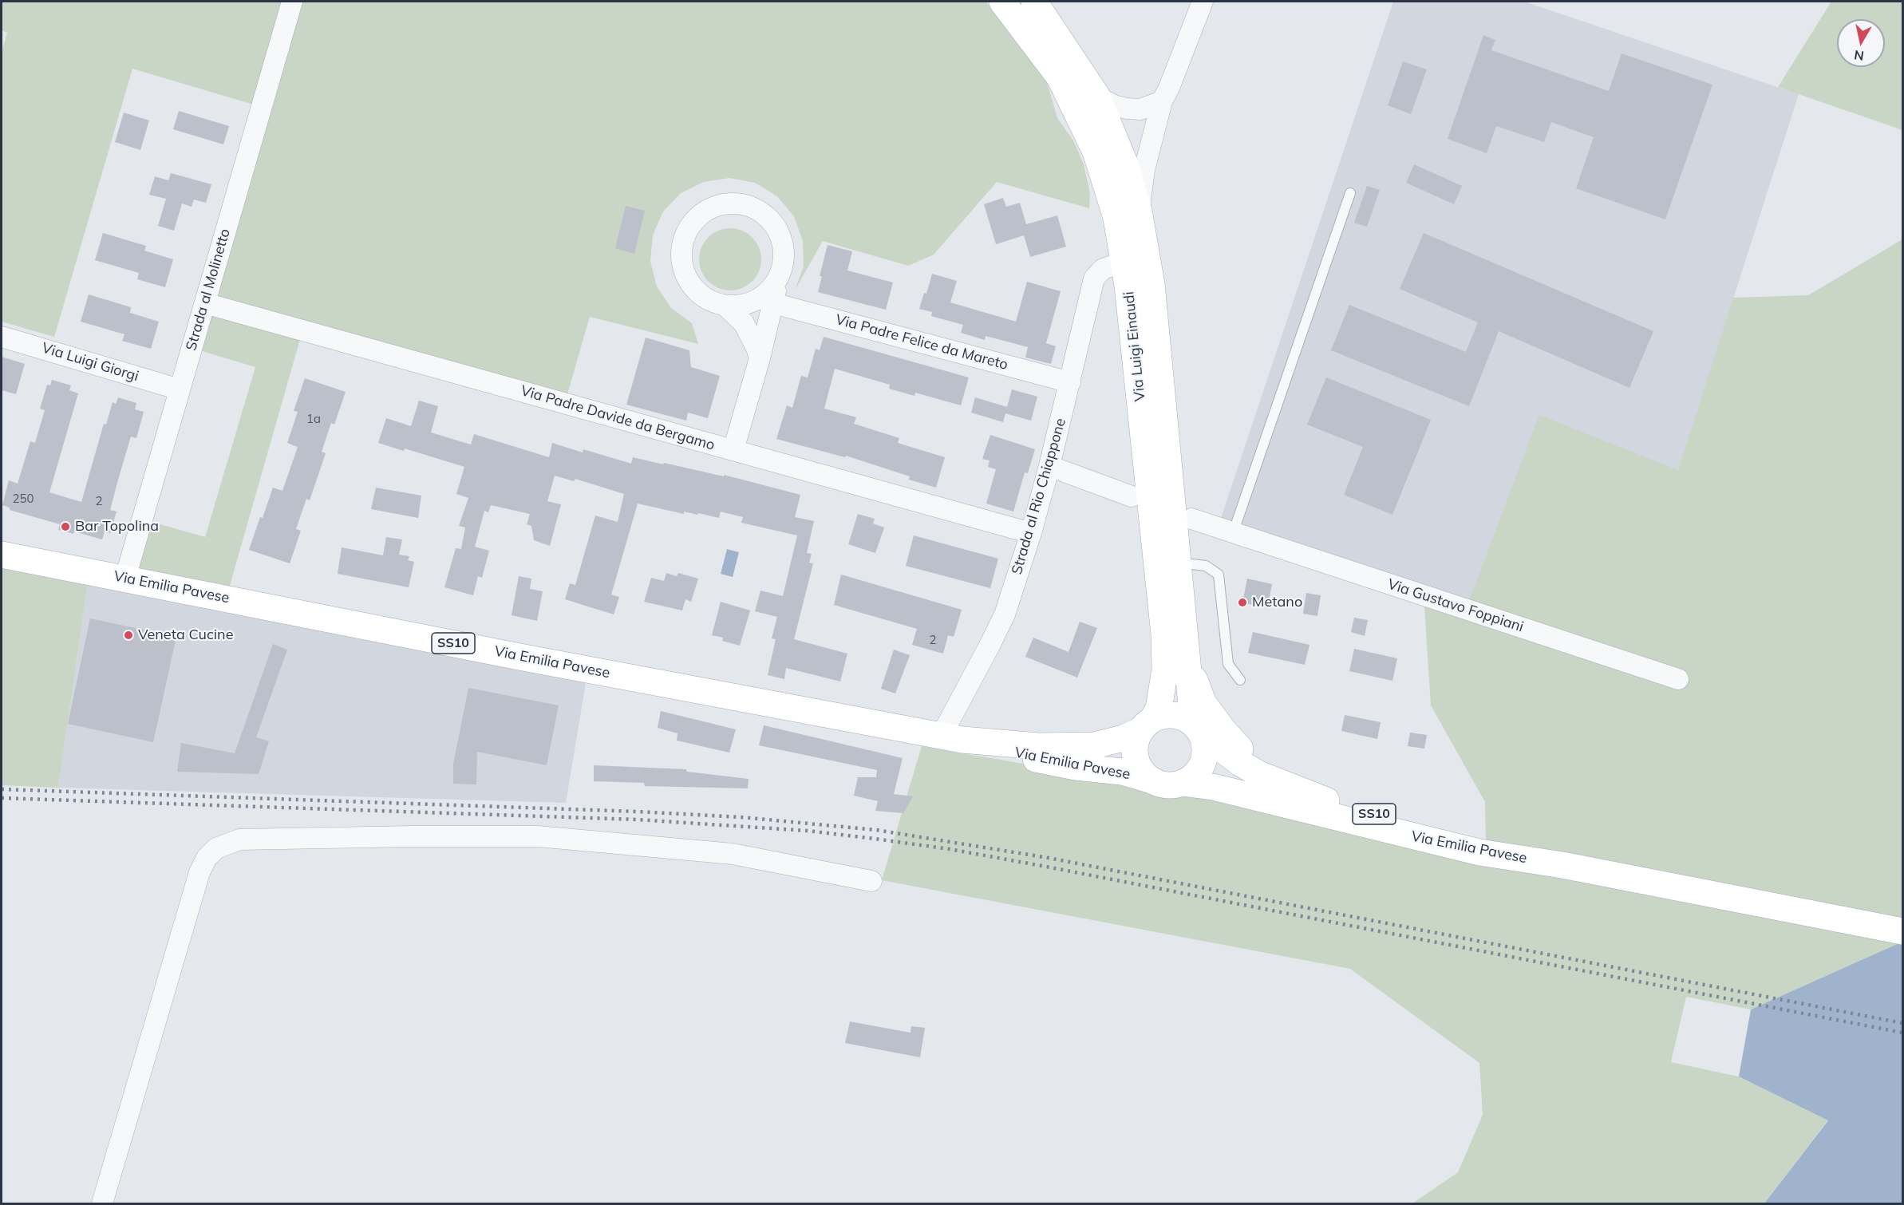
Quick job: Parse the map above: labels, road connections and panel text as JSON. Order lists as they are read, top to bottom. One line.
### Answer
{"streets":{"main road":["Via Luigi Einaudi","Via Emilia Pavese","SS10"],"street":["Strada al Molinetto","Via Padre Felice da Mareto","Via Luigi Giorgi","Via Padre Davide da Bergamo","Strada al Rio Chiappone","Via Gustavo Foppiani"]},"crossings":[["Strada al Molinetto","Via Luigi Giorgi"],["Strada al Molinetto","Via Padre Davide da Bergamo"],["Strada al Molinetto","Via Emilia Pavese"],["Via Padre Felice da Mareto","Strada al Rio Chiappone"],["Via Luigi Einaudi","Strada al Rio Chiappone"],["Via Luigi Einaudi","Via Emilia Pavese"],["Via Luigi Einaudi","SS10"],["Via Padre Davide da Bergamo","Strada al Rio Chiappone"],["Strada al Rio Chiappone","Via Emilia Pavese"],["Via Emilia Pavese","SS10"]],"places":["Bar Topolina","Metano","Veneta Cucine"],"house_numbers":["1a","250","2","2"],"north":"bottom"}
